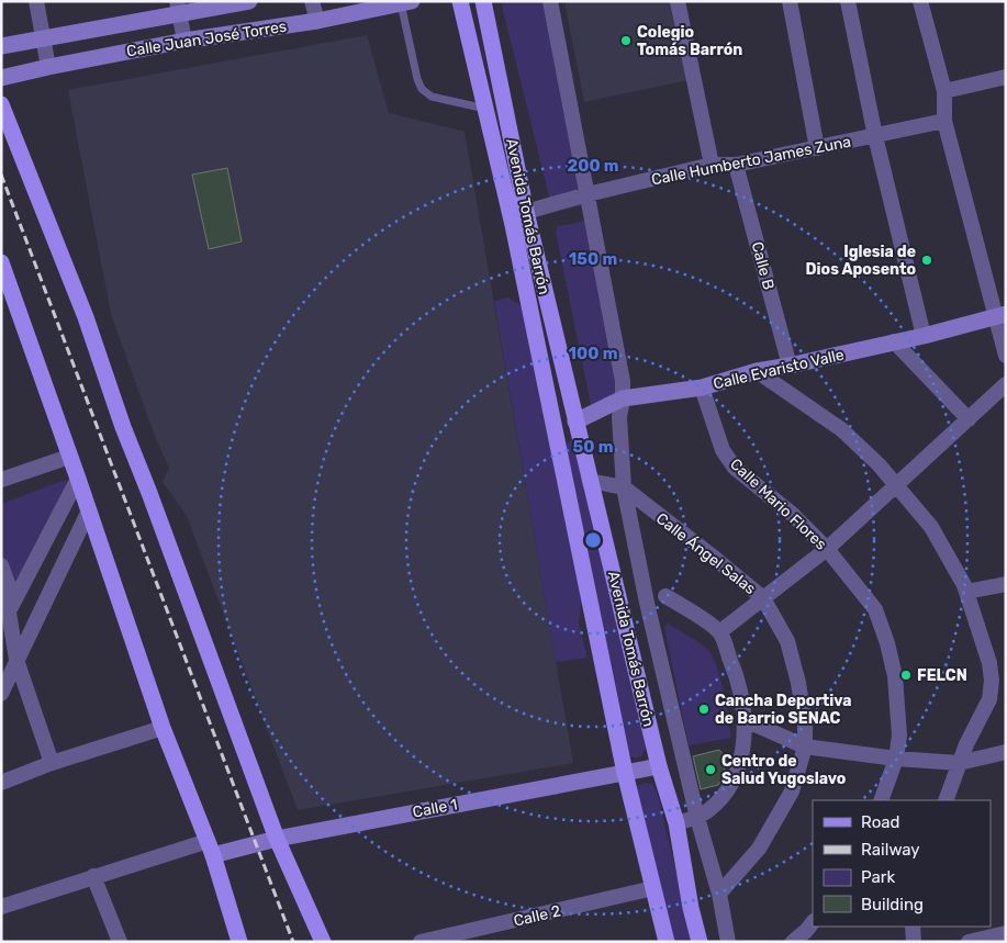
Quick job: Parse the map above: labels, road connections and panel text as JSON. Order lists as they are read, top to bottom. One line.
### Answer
{"streets":{"main road":["Calle Juan José Torres","Avenida Tomás Barrón","Calle Evaristo Valle","Calle 1"],"street":["Calle Humberto James Zuna","Calle B","Calle Mario Flores","Calle Ángel Salas","Calle 2"]},"crossings":[["Calle Humberto James Zuna","Avenida Tomás Barrón"],["Calle Humberto James Zuna","Calle B"],["Avenida Tomás Barrón","Calle Evaristo Valle"],["Avenida Tomás Barrón","Calle Ángel Salas"],["Avenida Tomás Barrón","Calle 1"],["Avenida Tomás Barrón","Calle 2"],["Calle B","Calle Evaristo Valle"],["Calle Evaristo Valle","Calle Mario Flores"]],"places":["Colegio Tomás Barrón","Iglesia de Dios Aposento","FELCN","Cancha Deportiva de Barrio SENAC","Centro de Salud Yugoslavo"],"legend":["Road","Railway","Park","Building"],"rings":["200 m","150 m","100 m","50 m"]}
